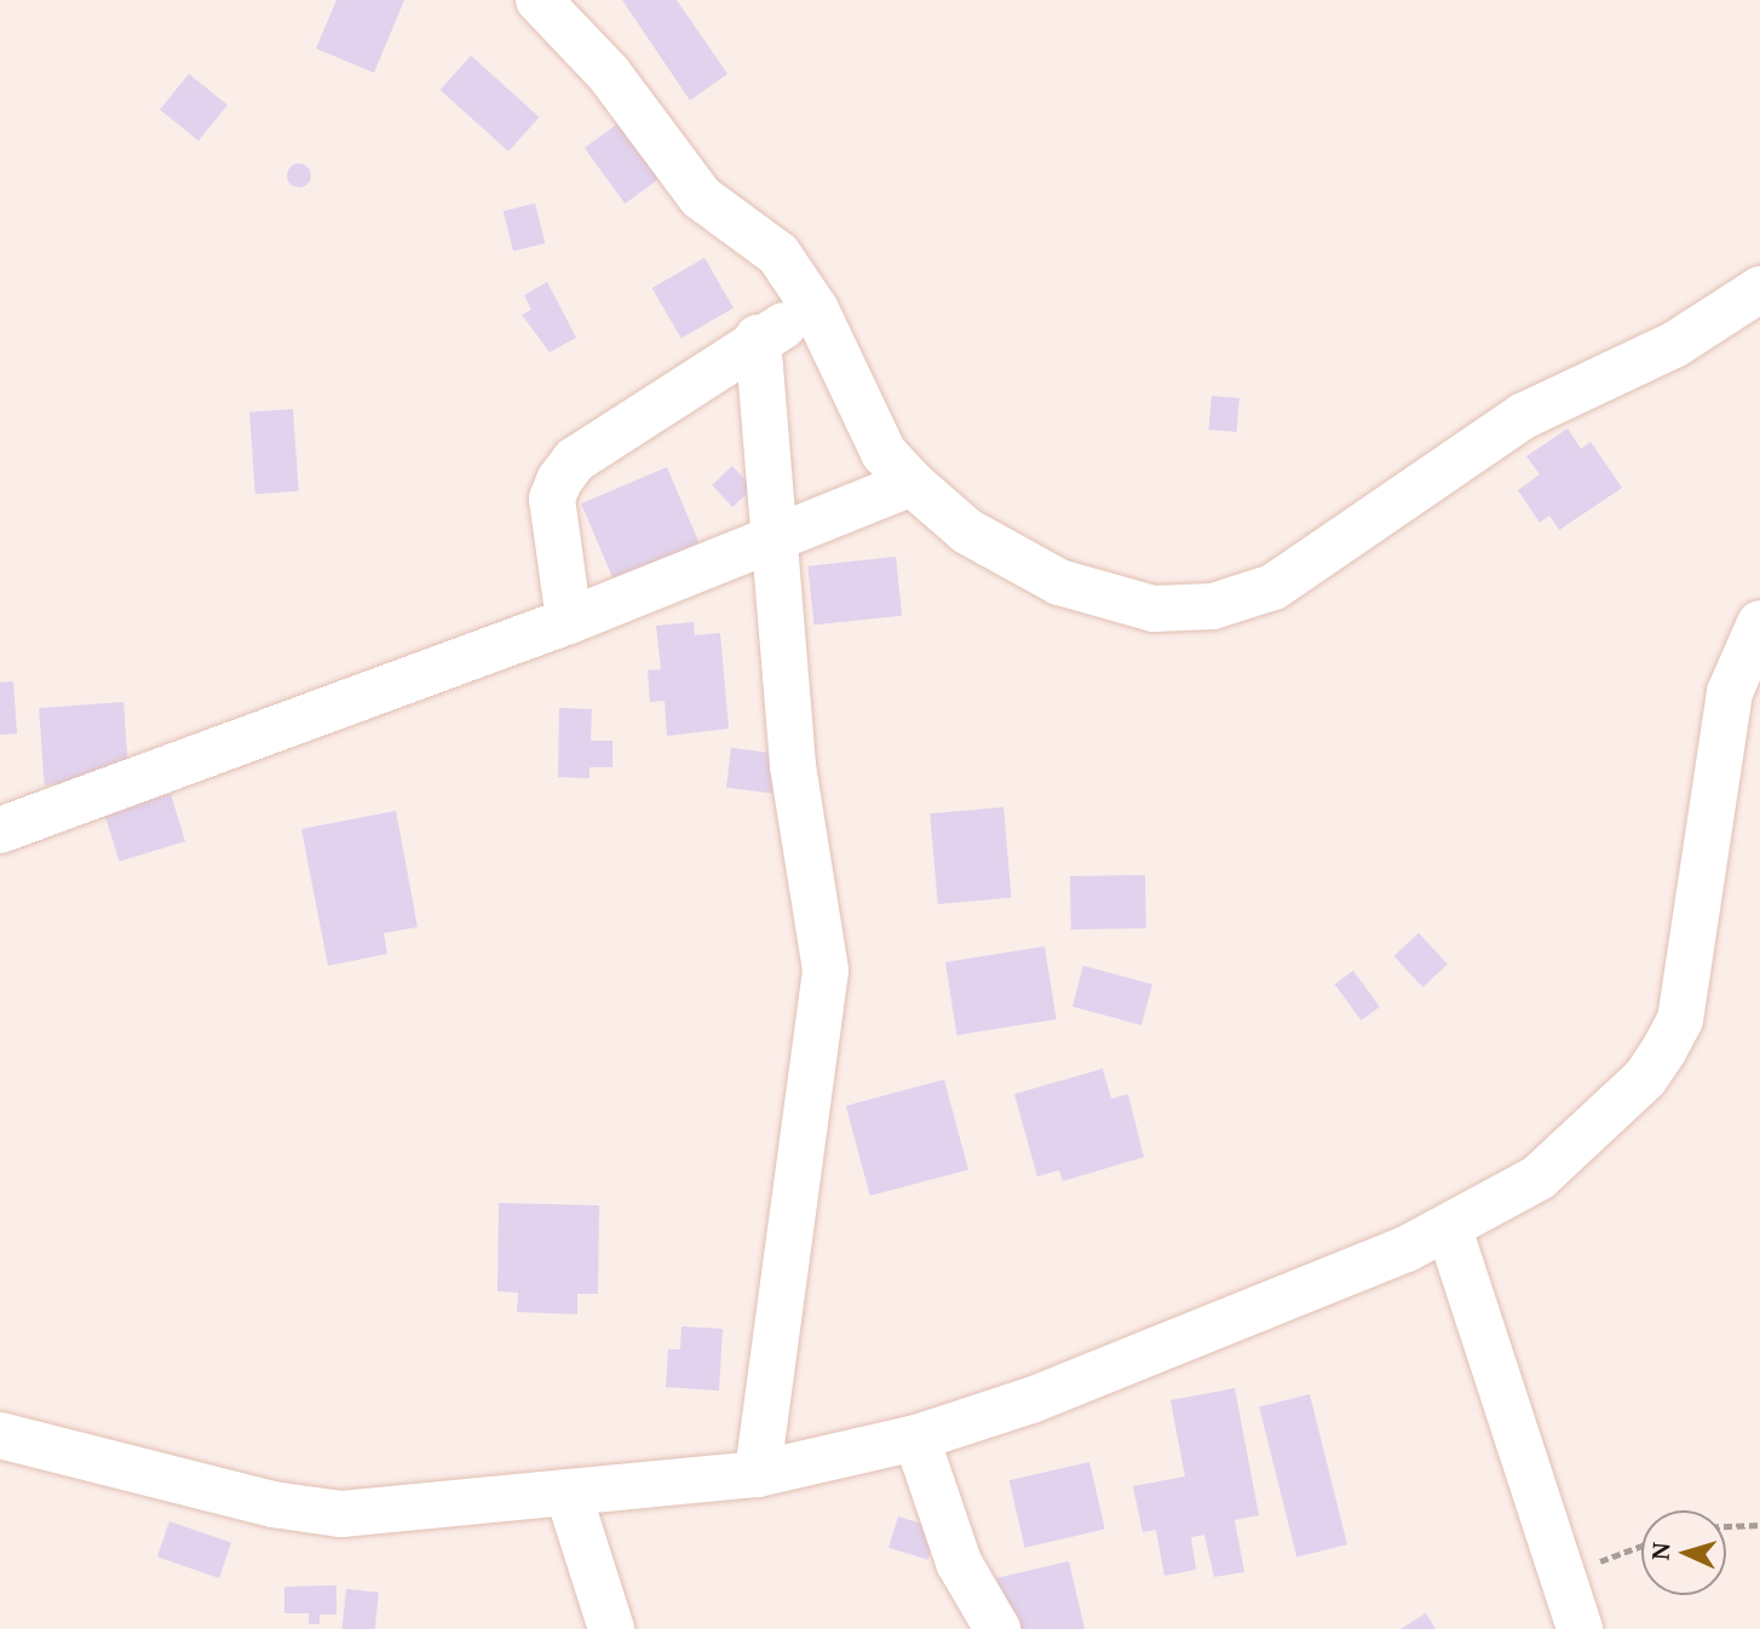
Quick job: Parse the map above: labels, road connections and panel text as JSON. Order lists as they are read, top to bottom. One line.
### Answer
{"north":"left"}
